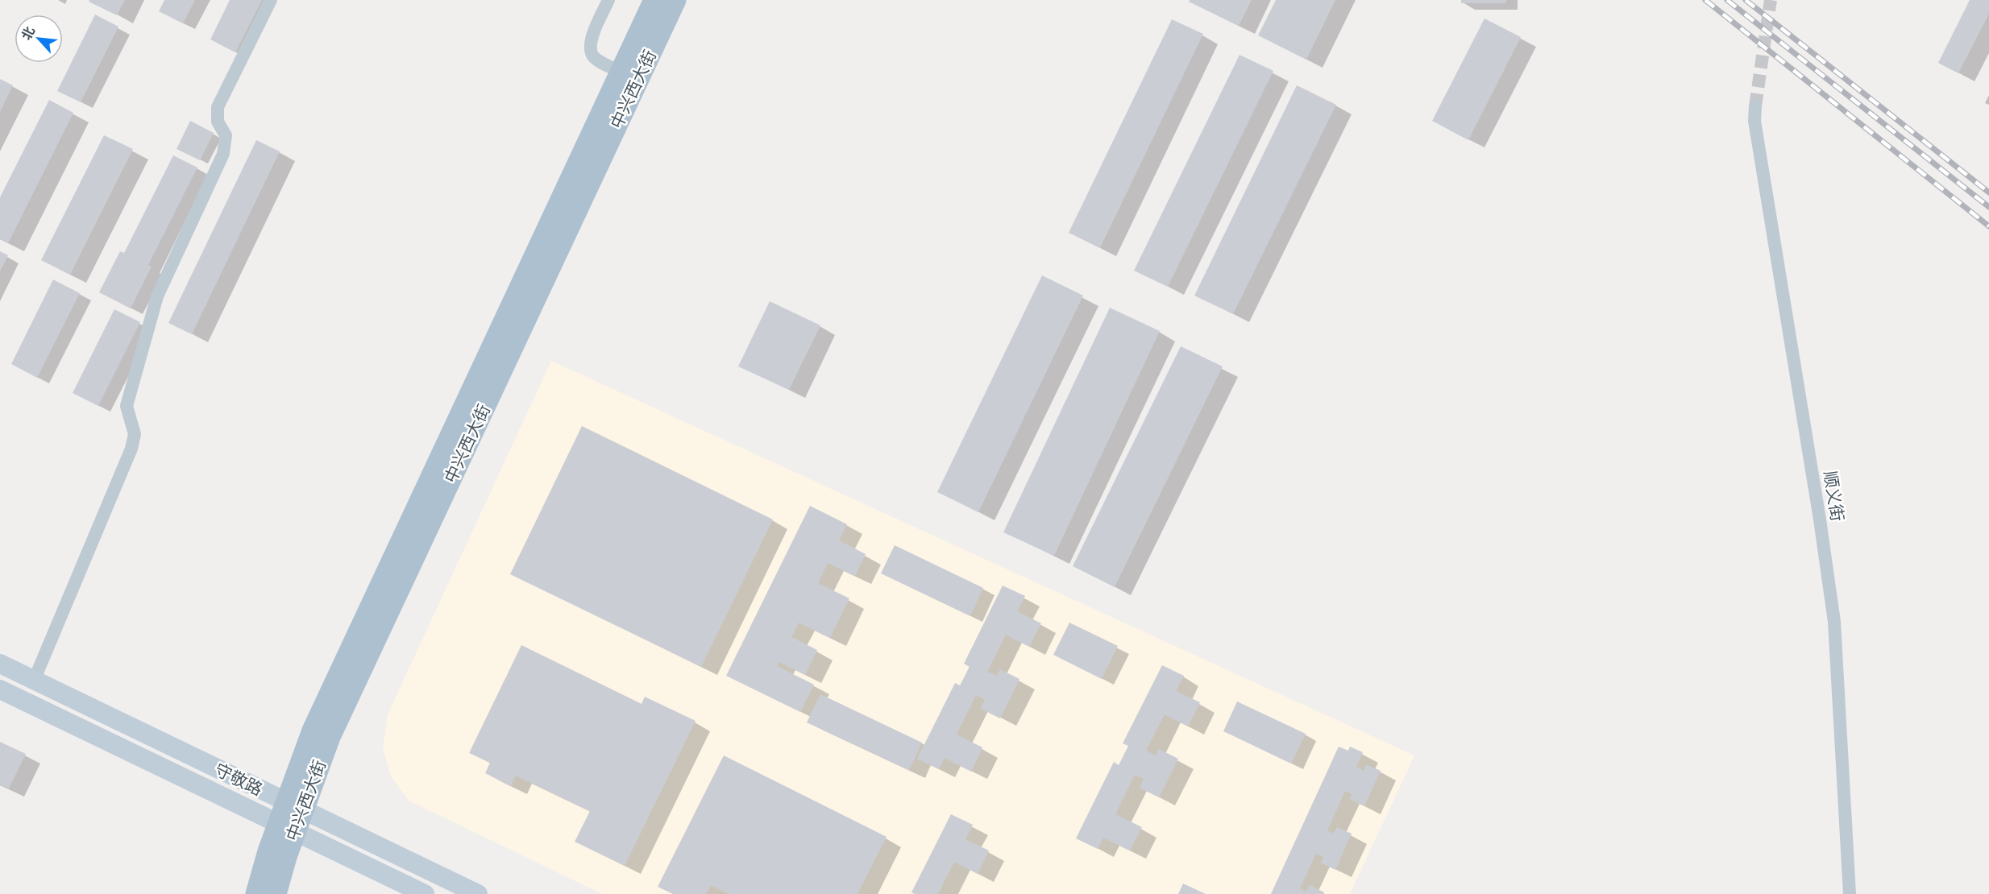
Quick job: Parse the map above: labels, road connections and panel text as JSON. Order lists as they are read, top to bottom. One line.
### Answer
{"streets":{"main road":["中兴西大街","守敬路"],"street":["顺义街"]},"crossings":[["中兴西大街","守敬路"]],"north":"top left"}
